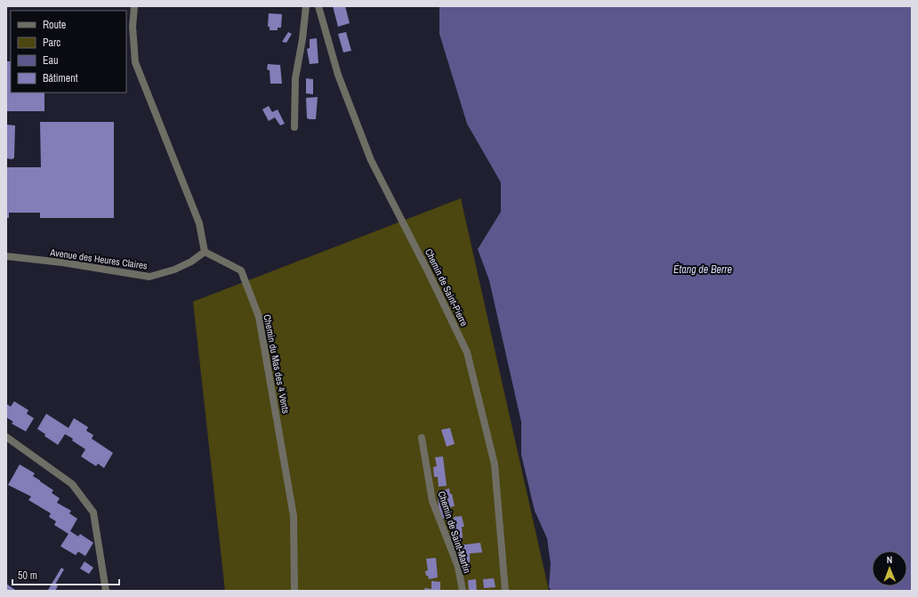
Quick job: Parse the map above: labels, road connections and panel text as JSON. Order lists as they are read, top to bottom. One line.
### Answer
{"streets":{"street":["Avenue des Heures Claires","Chemin de Saint-Pierre","Chemin du Mas des 4 Vents","Chemin de Saint-Martin"]},"crossings":[["Avenue des Heures Claires","Chemin du Mas des 4 Vents"]],"water":["Étang de Berre"],"legend":["Route","Parc","Eau","Bâtiment"],"scale_bar":"50 m","north":"top"}
